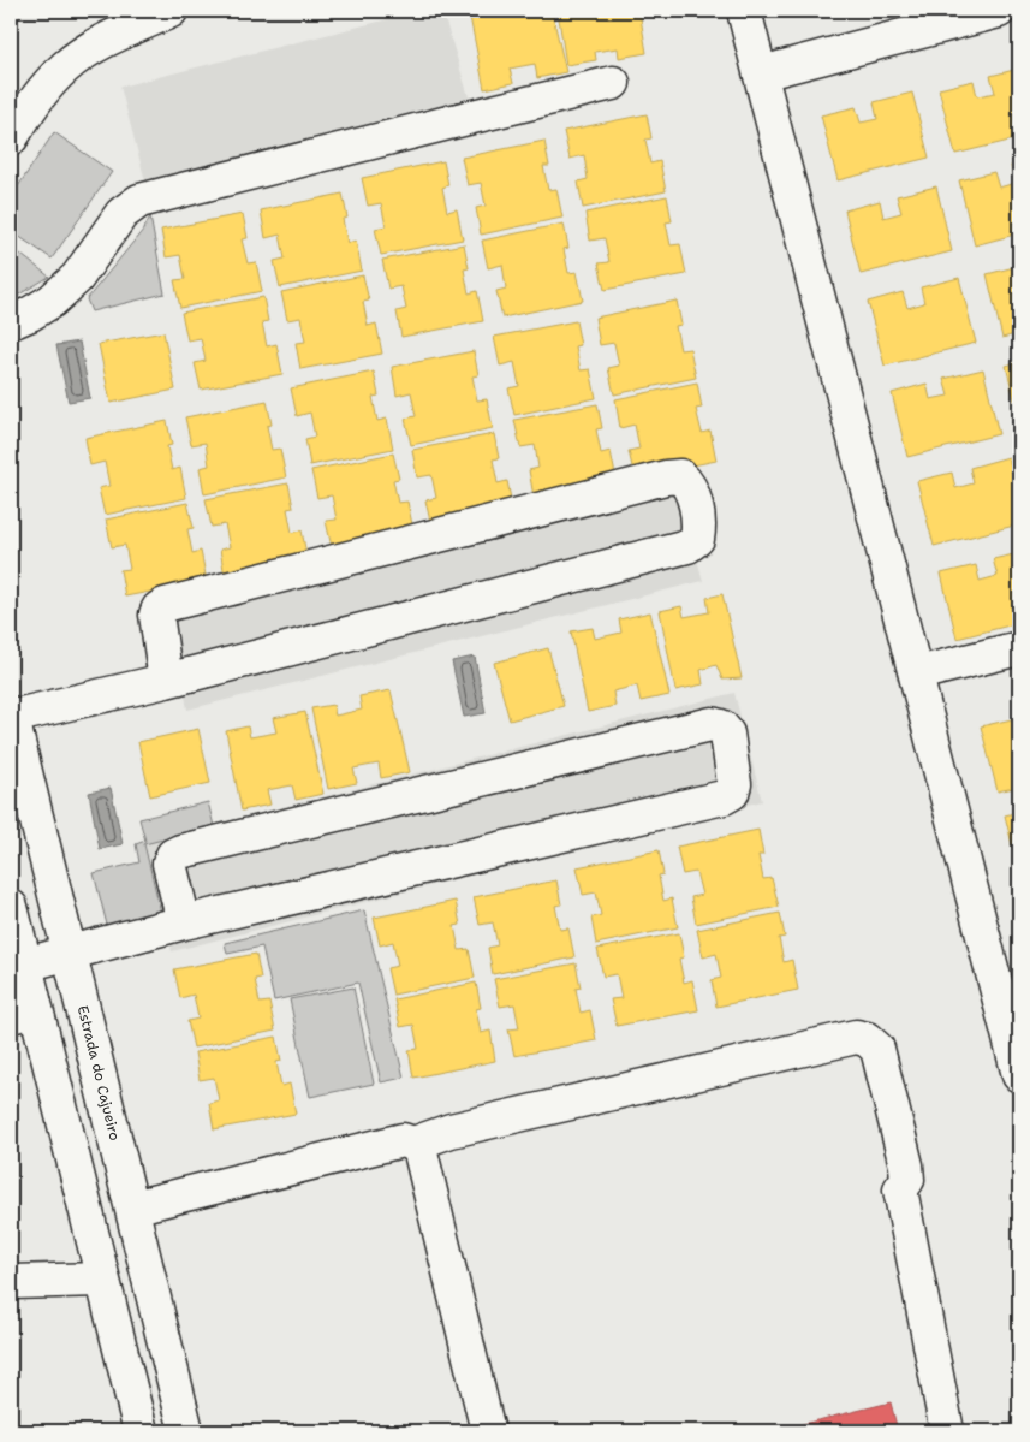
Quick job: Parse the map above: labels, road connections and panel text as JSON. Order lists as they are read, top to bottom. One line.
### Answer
{"streets":{"street":["Estrada do Cajueiro"]}}
